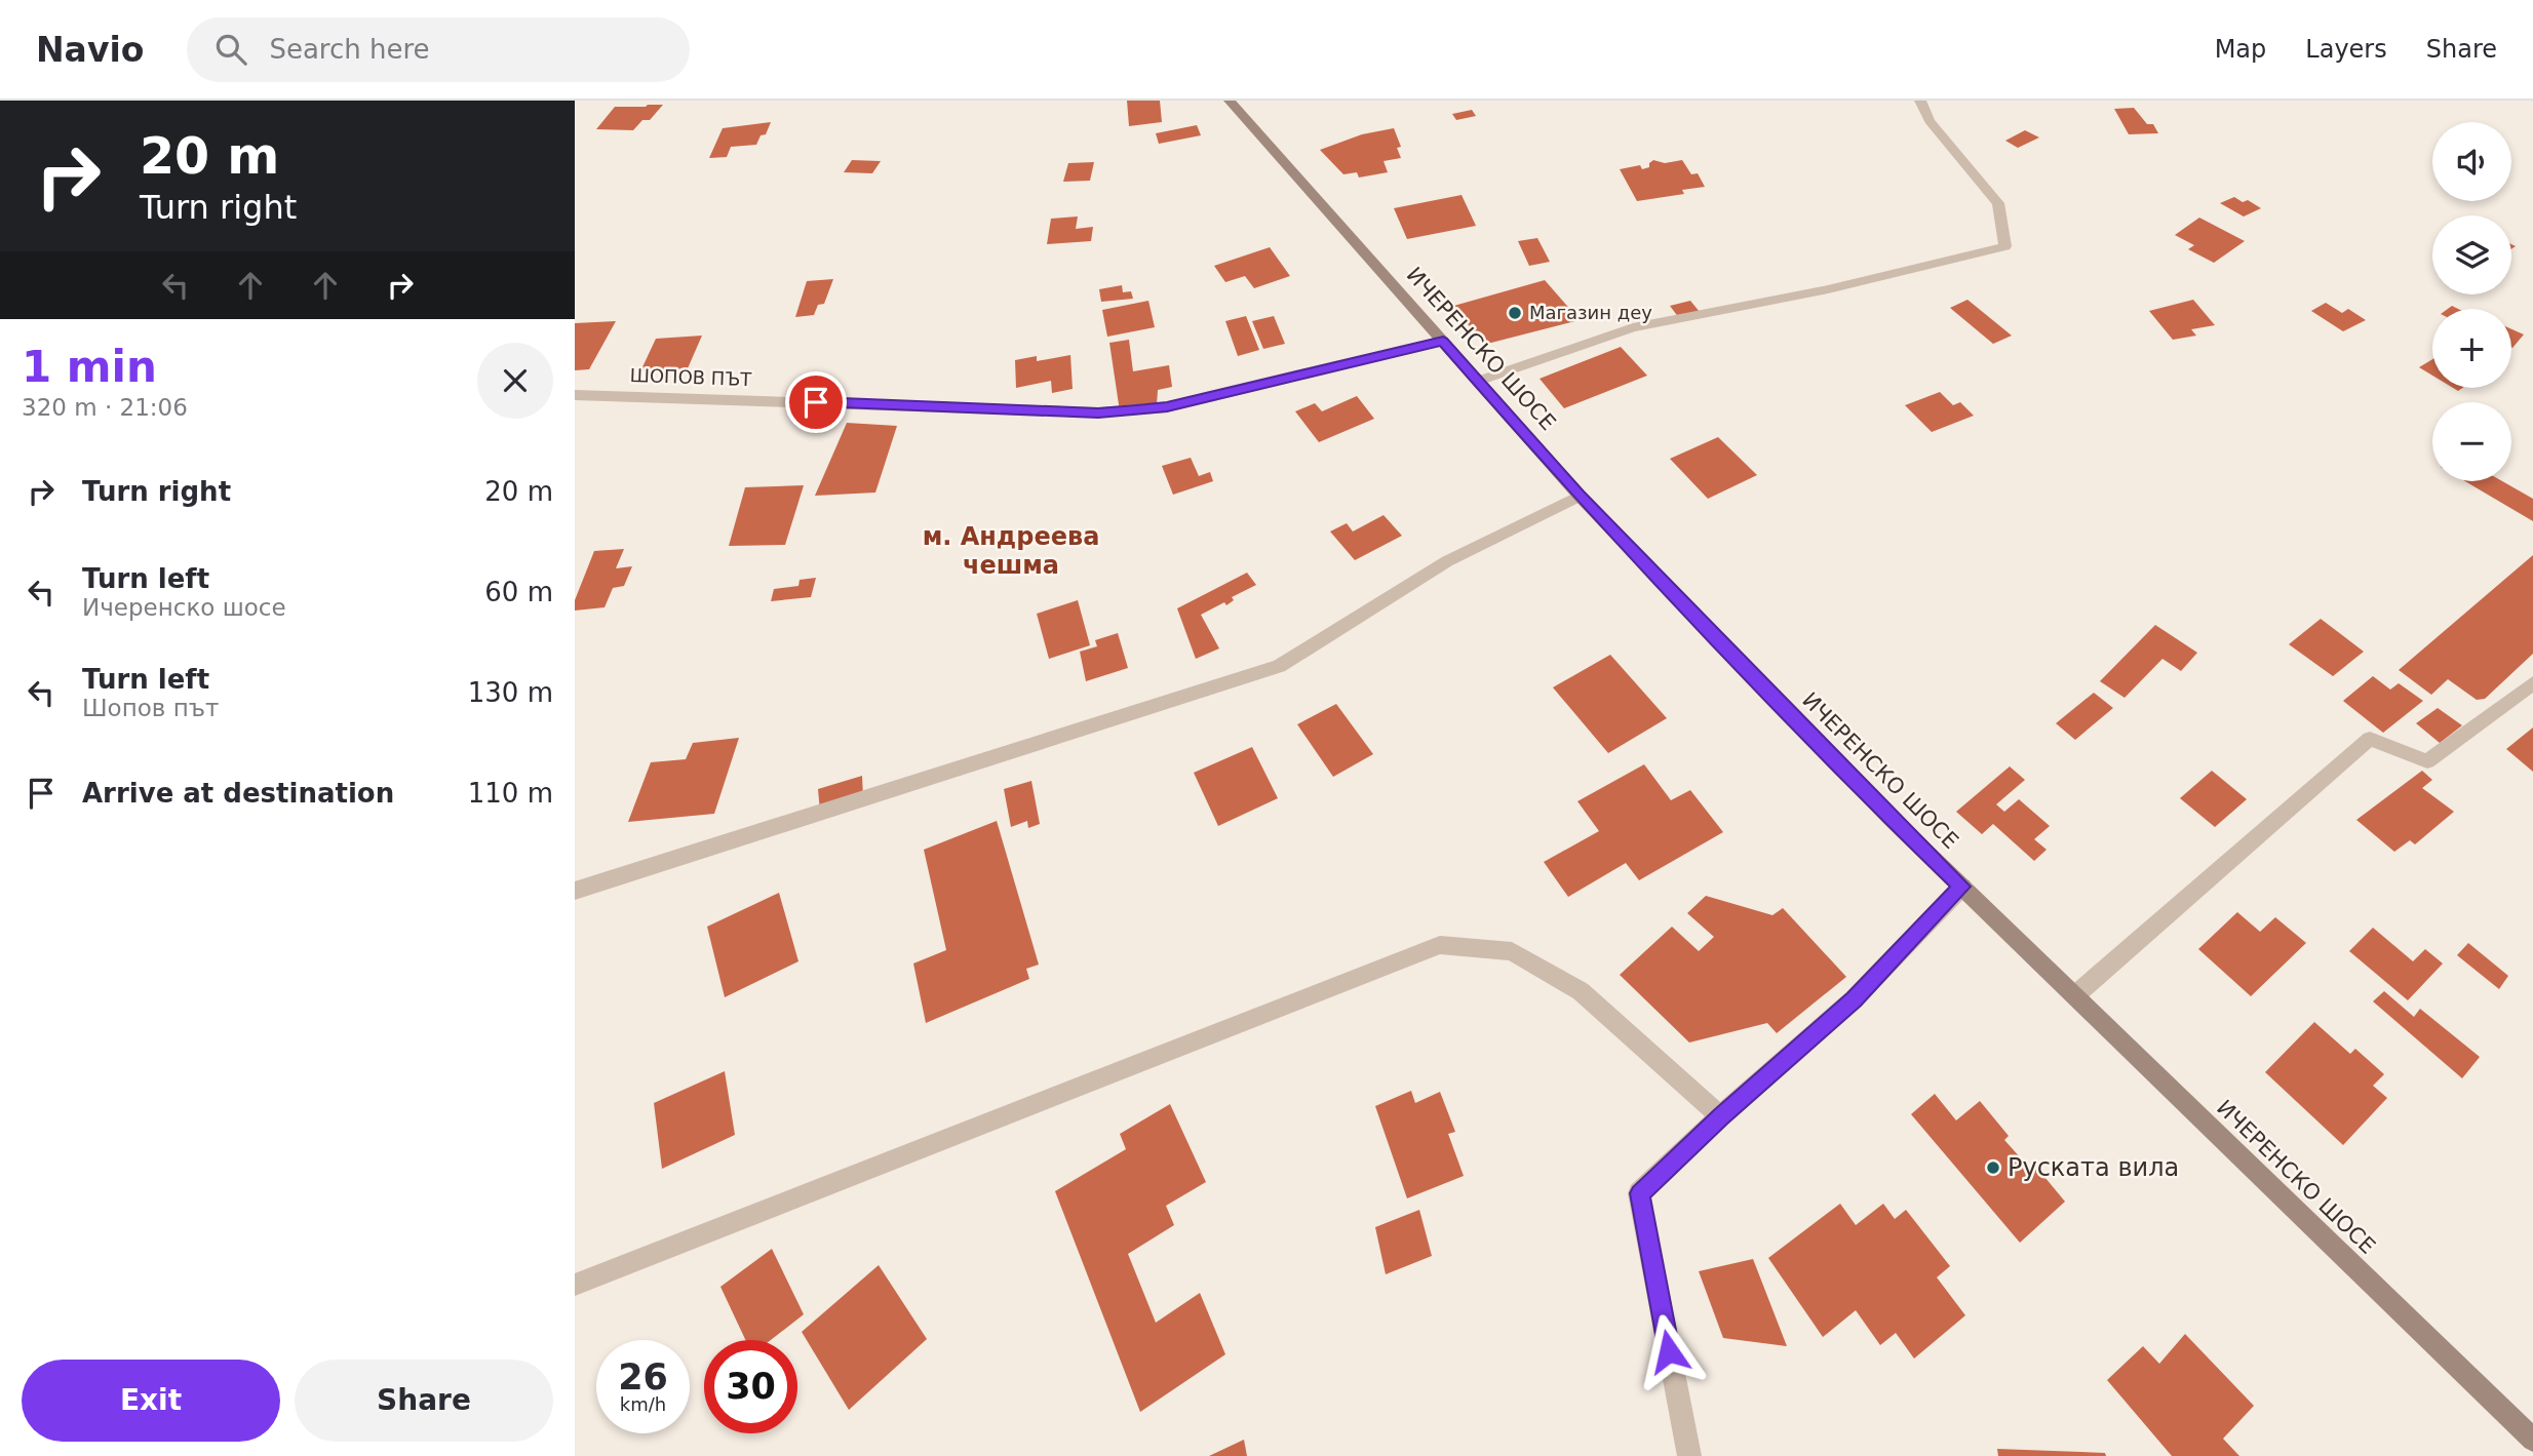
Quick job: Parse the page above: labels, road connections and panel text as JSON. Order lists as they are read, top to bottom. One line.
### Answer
{"streets":{"street":["ИЧЕРЕНСКО ШОСЕ","ШОПОВ ПЪТ"]},"crossings":[["ИЧЕРЕНСКО ШОСЕ","ШОПОВ ПЪТ"]],"districts":["м. Андреева чешма"],"places":["Магазин деу","Руската вила"],"page":{"header":"Navio","search":"Search here","nav":["Map","Layers","Share"],"turn":["20 m","Turn right"],"map_buttons":["+","−"],"heading":["1 min","320 m · 21:06"],"list":[{"name":"Turn right","value":"20 m"},{"name":"Turn left","note":"Ичеренско шосе","value":"60 m"},{"name":"Turn left","note":"Шопов път","value":"130 m"},{"name":"Arrive at destination","value":"110 m"}],"speed":"26 km/h","limit":"30","buttons":["Exit","Share"]}}
